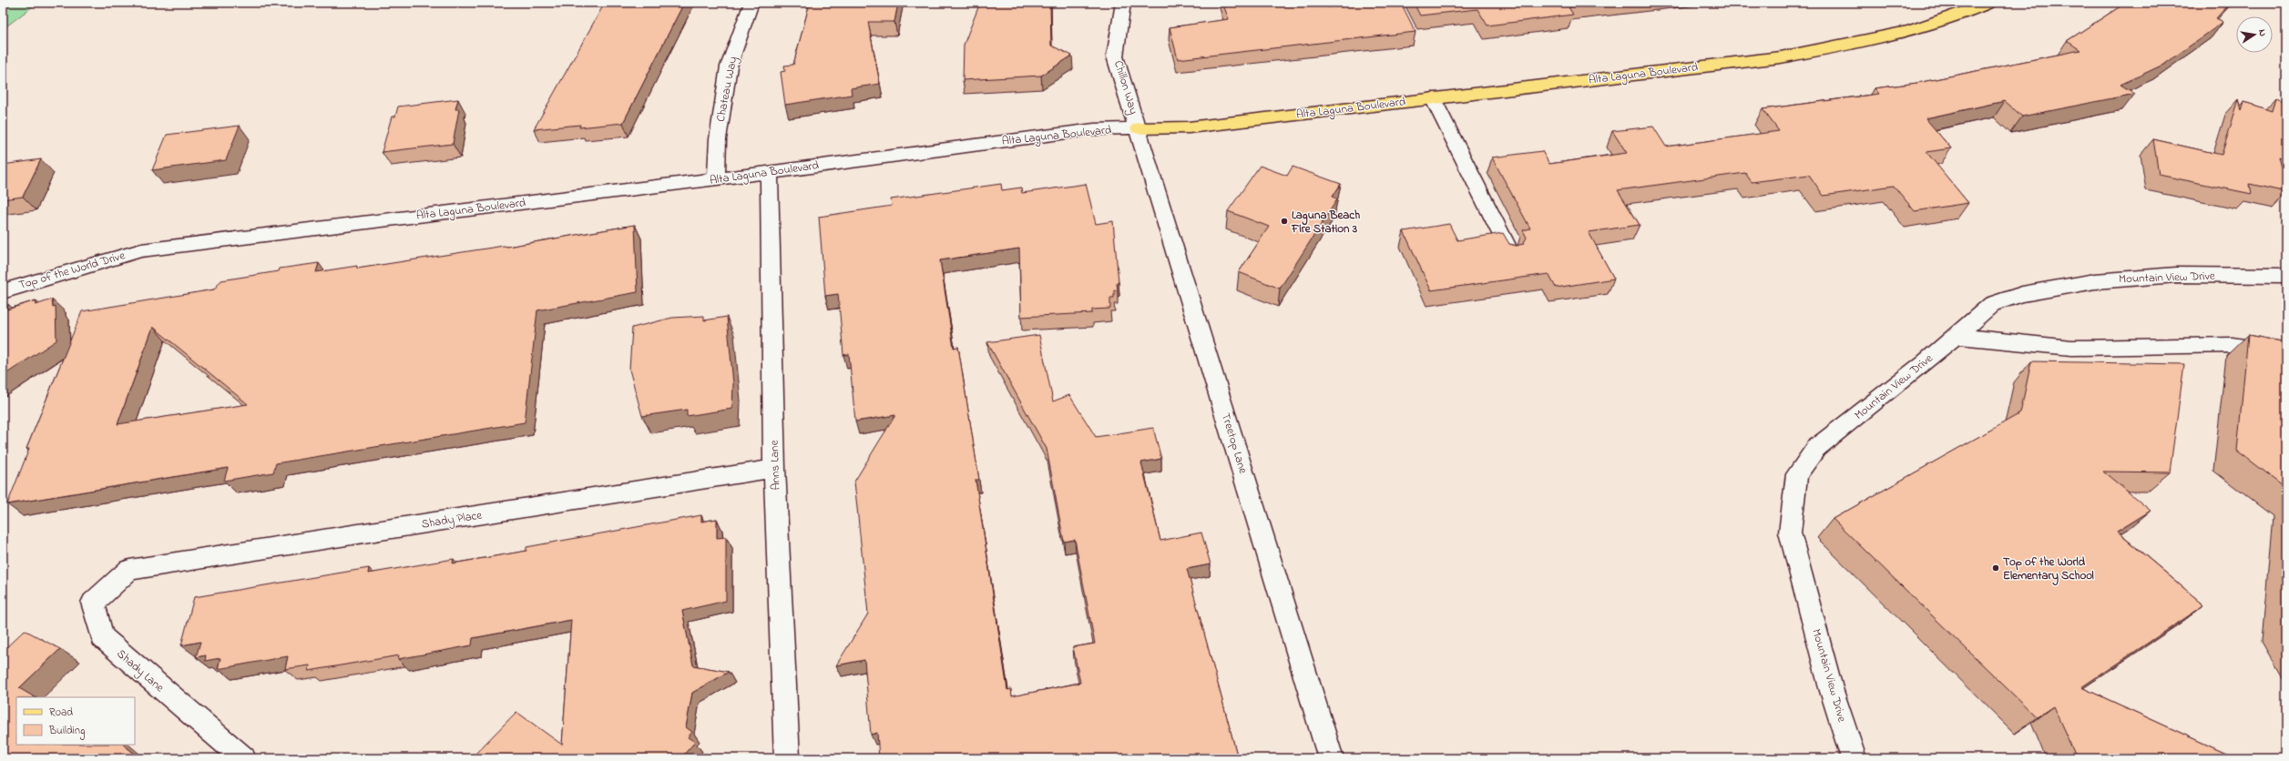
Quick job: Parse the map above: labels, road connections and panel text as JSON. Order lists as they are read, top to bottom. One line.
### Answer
{"streets":{"main road":["Alta Laguna Boulevard"],"street":["Chillon Way","Chateau Way","Top of the World Drive","Mountain View Drive","Treetop Lane","Anns Lane","Shady Place","Shady Lane"]},"crossings":[["Alta Laguna Boulevard","Chillon Way"],["Alta Laguna Boulevard","Chateau Way"],["Alta Laguna Boulevard","Top of the World Drive"],["Alta Laguna Boulevard","Treetop Lane"],["Alta Laguna Boulevard","Anns Lane"],["Chillon Way","Treetop Lane"],["Anns Lane","Shady Place"],["Shady Place","Shady Lane"]],"places":["Laguna Beach Fire Station 3","Top of the World Elementary School"],"legend":["Road","Building"],"north":"right"}
